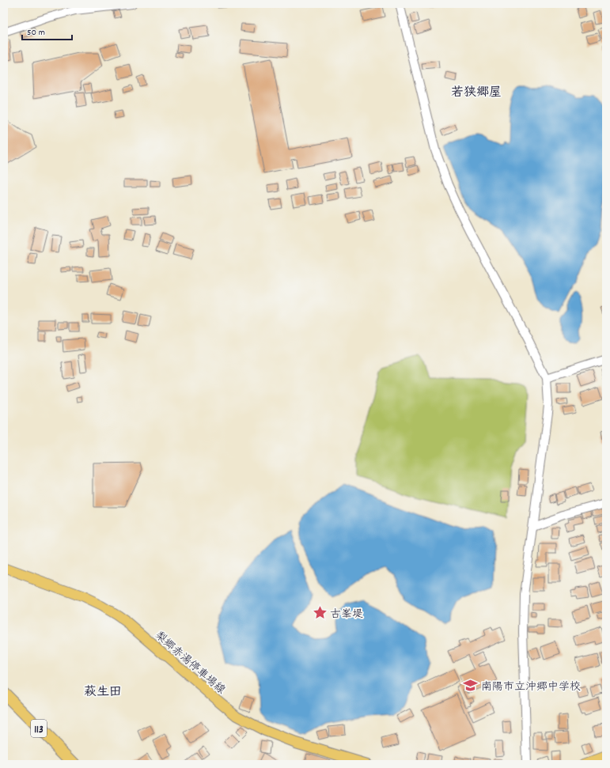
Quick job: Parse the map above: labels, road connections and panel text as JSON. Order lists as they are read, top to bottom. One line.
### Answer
{"streets":{"highway":["113"],"main road":["梨郷赤湯停車場線"]},"districts":["若狭郷屋","萩生田"],"places":{"place":["古峯堤"],"school or university":["南陽市立沖郷中学校"]},"scale_bar":"50 m"}
